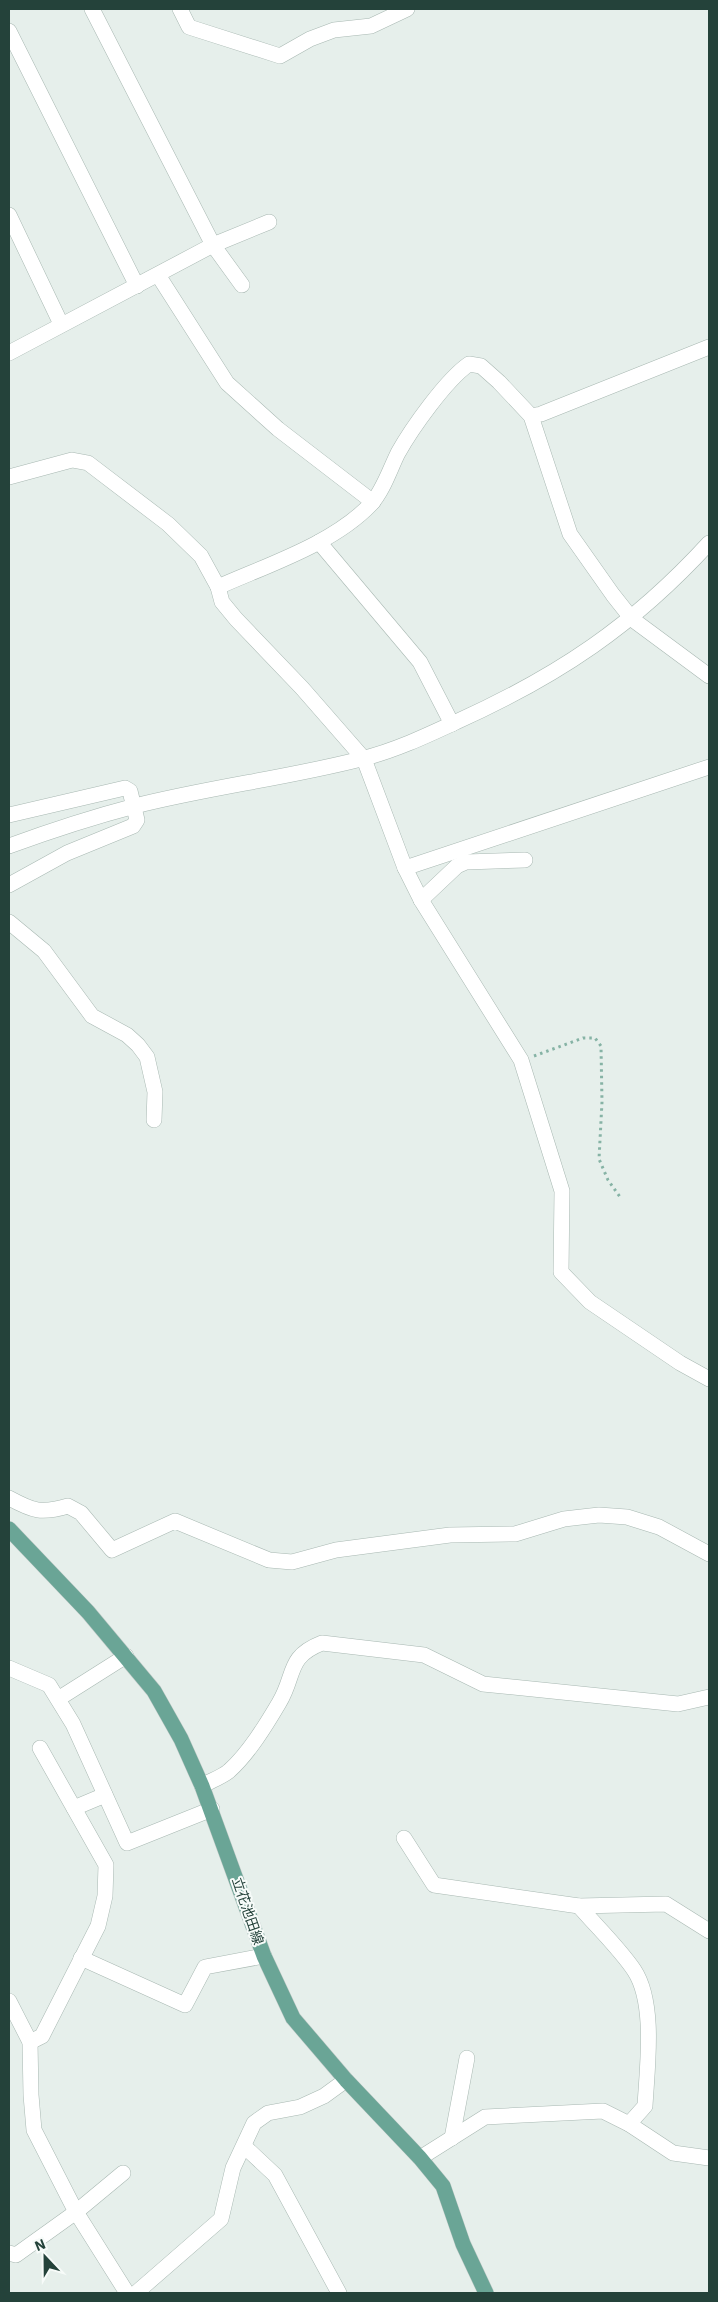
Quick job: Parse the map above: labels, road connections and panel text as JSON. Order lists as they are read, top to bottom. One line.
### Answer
{"streets":{"main road":["立花池田線"]},"north":"top"}
